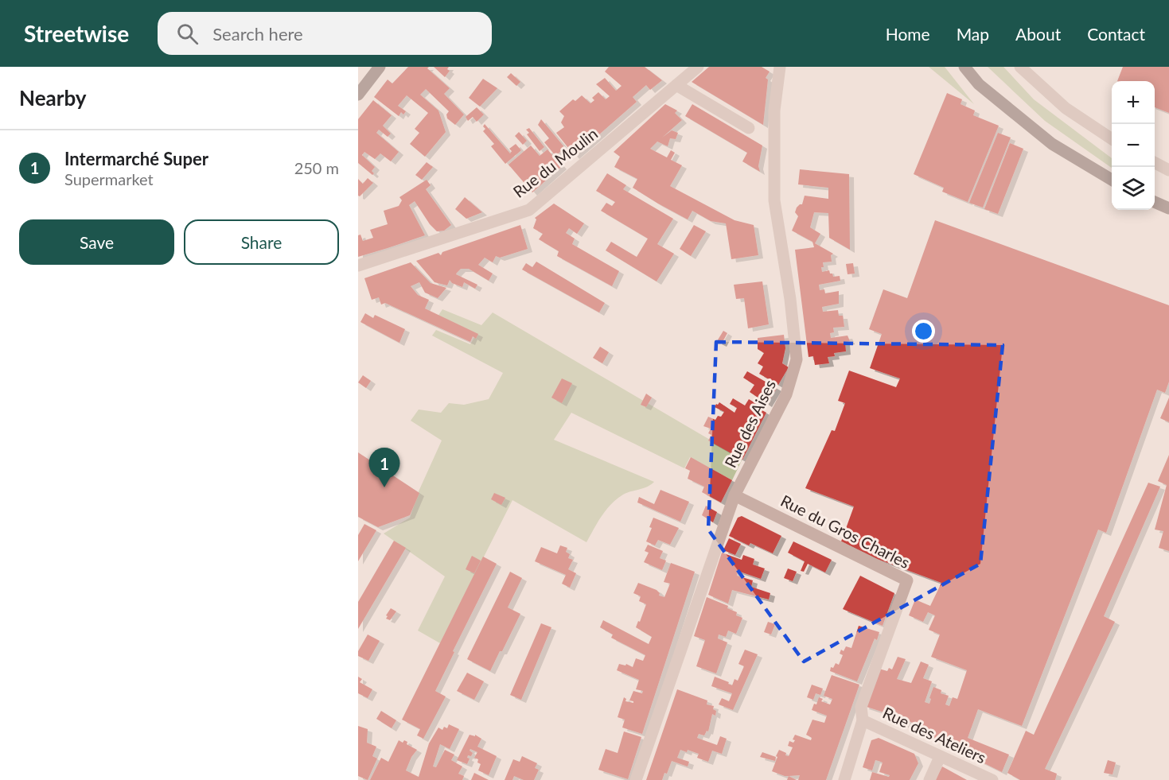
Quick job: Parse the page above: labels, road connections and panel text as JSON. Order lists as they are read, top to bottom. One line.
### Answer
{"streets":{"street":["Rue du Moulin","Rue des Aises","Rue du Gros Charles","Rue des Ateliers"]},"crossings":[["Rue des Aises","Rue du Gros Charles"],["Rue du Gros Charles","Rue des Ateliers"]],"page":{"header":"Streetwise","search":"Search here","nav":["Home","Map","About","Contact"],"heading":"Nearby","map_buttons":["+","−"],"list":[{"mark":"1","name":"Intermarché Super","note":"Supermarket","value":"250 m"}],"buttons":["Save","Share"],"pins":"1"}}
